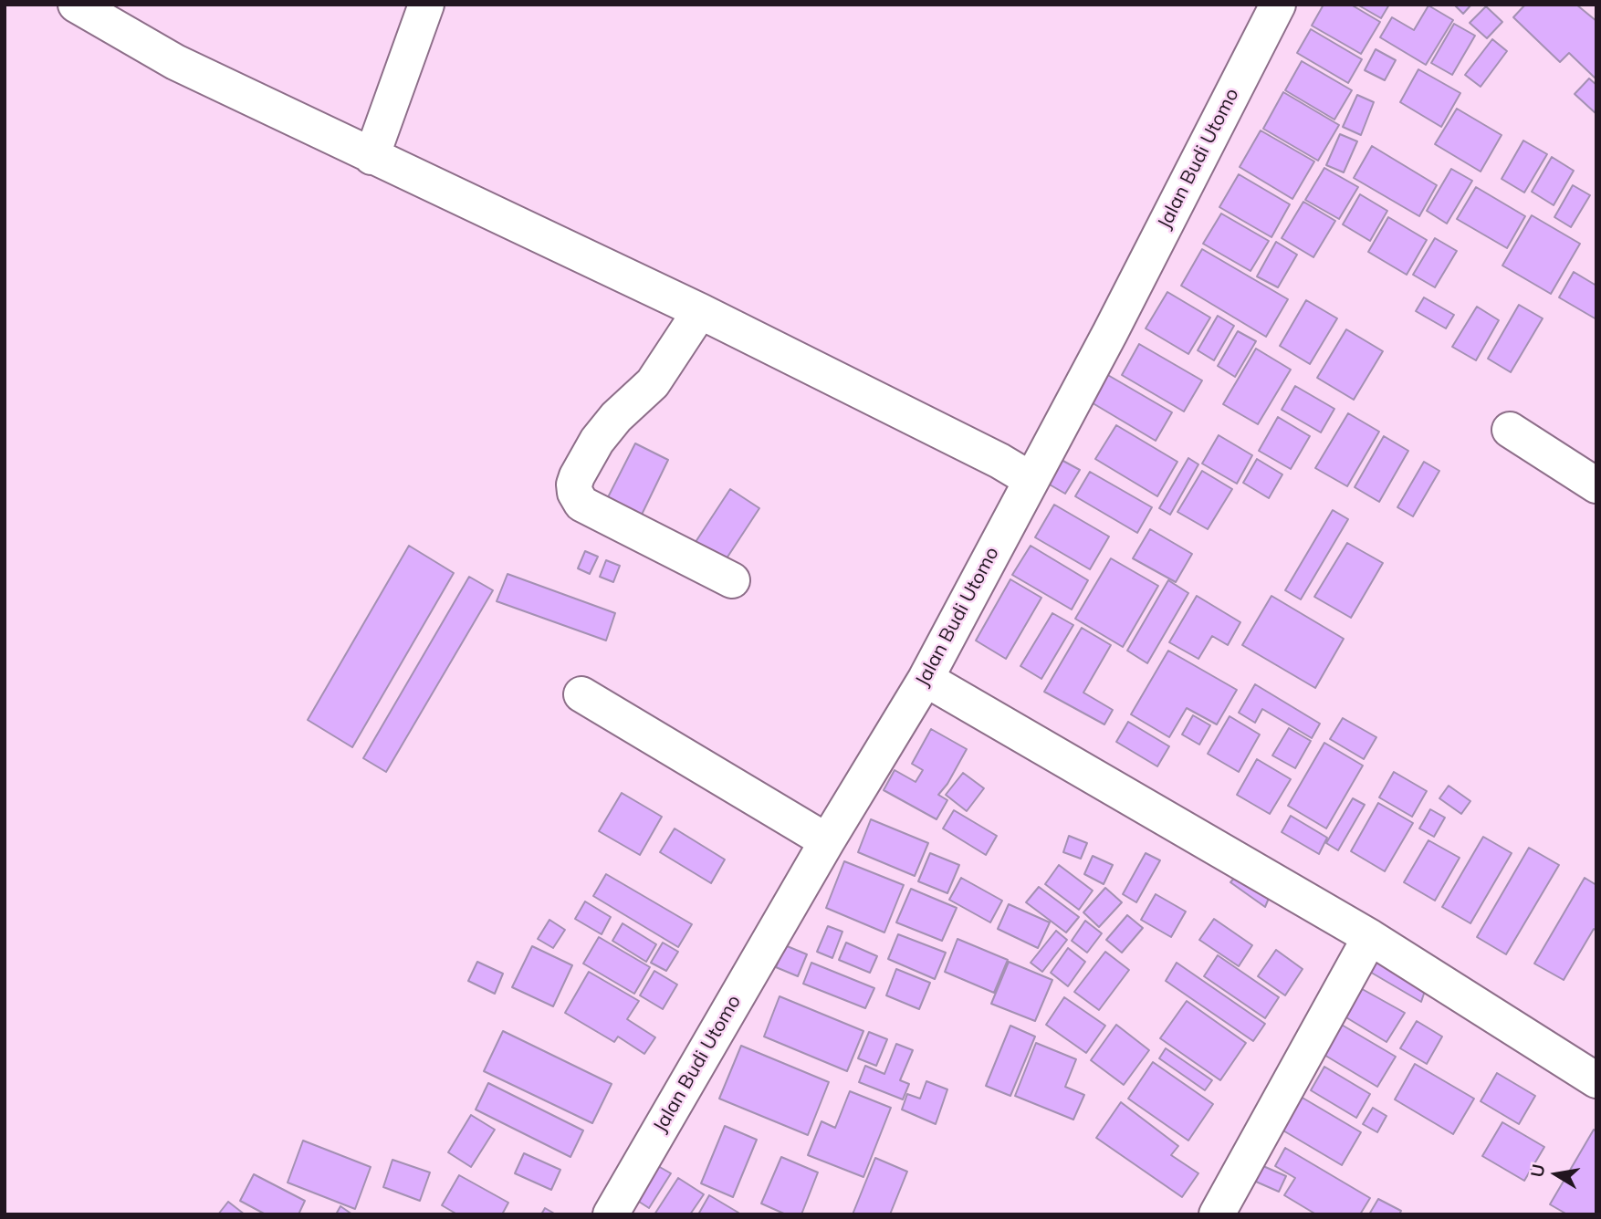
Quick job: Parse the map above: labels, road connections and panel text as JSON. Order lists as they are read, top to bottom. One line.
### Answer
{"streets":{"street":["Jalan Budi Utomo"]},"north":"left"}
